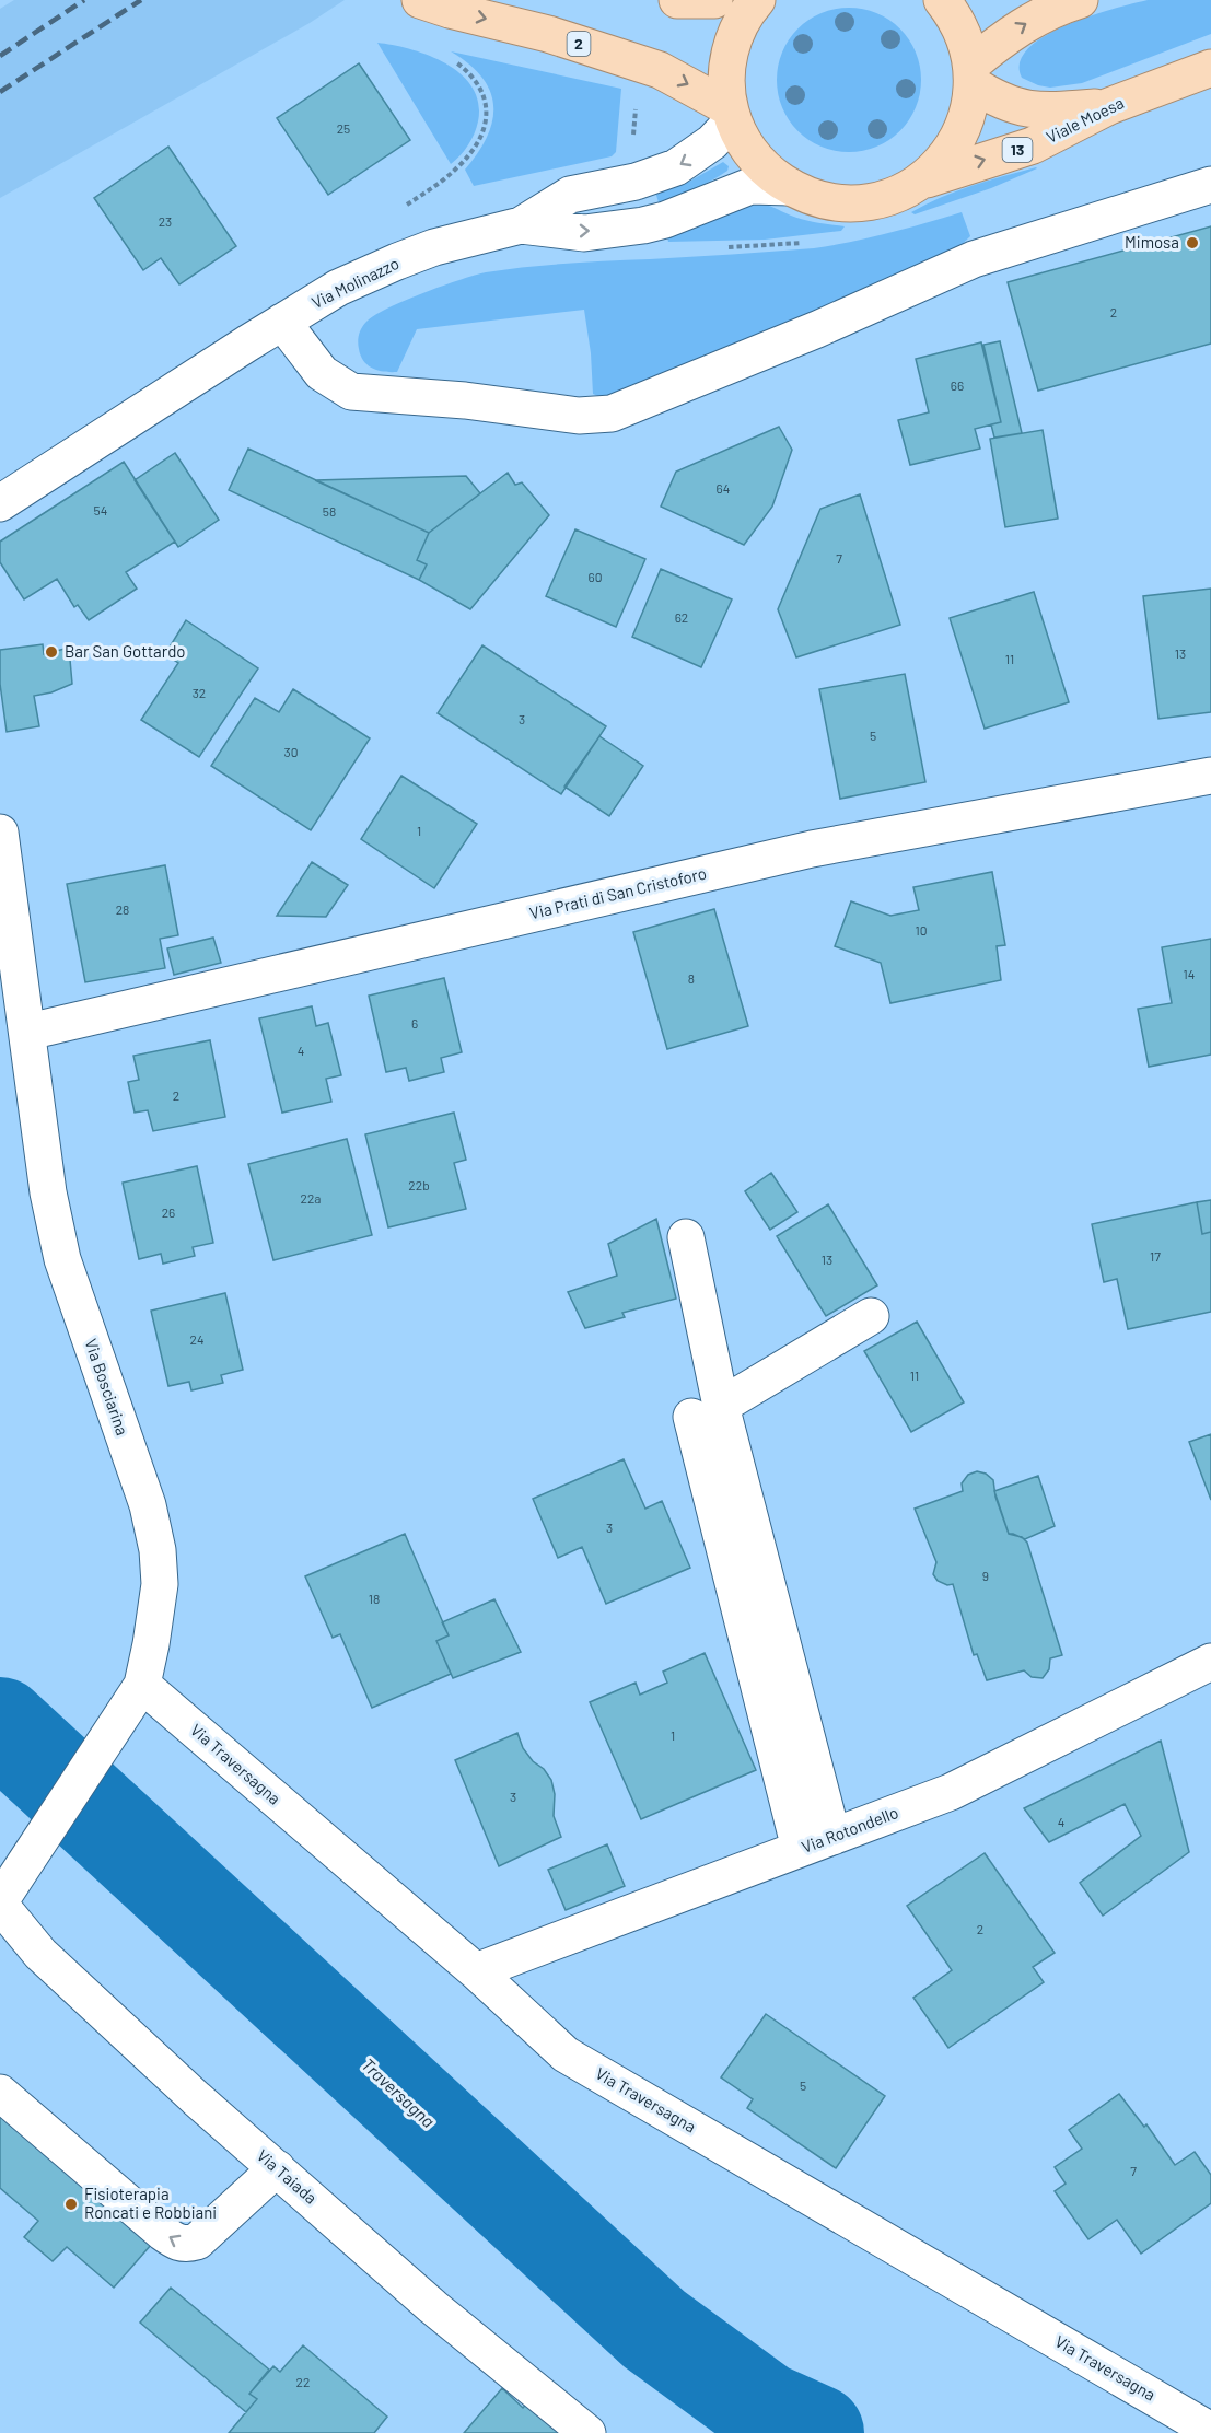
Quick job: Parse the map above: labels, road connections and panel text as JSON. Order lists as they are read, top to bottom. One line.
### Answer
{"streets":{"main road":["2","Viale Moesa","13"],"street":["Via Molinazzo","Via Prati di San Cristoforo","Via Bosciarina","Via Traversagna","Via Rotondello","Via Taiada"]},"crossings":[["2","Via Molinazzo"],["Via Prati di San Cristoforo","Via Bosciarina"],["Via Bosciarina","Via Traversagna"],["Via Bosciarina","Via Taiada"],["Via Traversagna","Via Rotondello"]],"water":["Traversagna"],"places":["Mimosa","Bar San Gottardo","Fisioterapia Roncati e Robbiani"],"house_numbers":["25","23","2","66","64","54","58","7","60","62","13","11","32","3","5","30","1","28","10","14","8","6","4","2","22b","22a","26","17","13","24","11","3","9","18","1","3","4","2","5","7","22"]}
